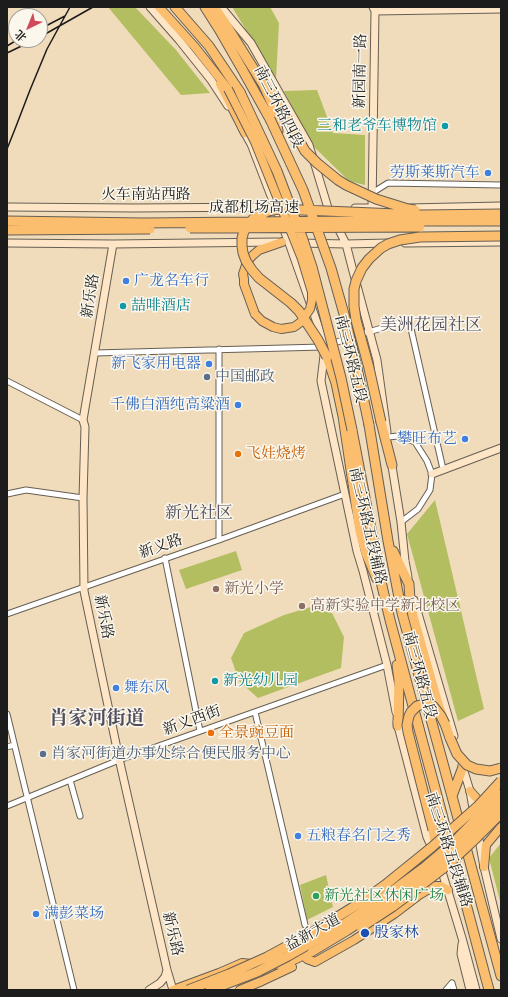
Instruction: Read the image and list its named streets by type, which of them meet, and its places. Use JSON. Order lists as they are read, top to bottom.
{
  "streets": {
    "highway": ["南三环路四段", "成都机场高速", "南三环路五段"],
    "main road": [
      "新园南一路",
      "火车南站西路",
      "新乐路",
      "南三环路五段辅路",
      "益新大道"
    ],
    "street": ["新义路", "新义西街"]
  },
  "crossings": [
    ["新园南一路", "火车南站西路"],
    ["南三环路四段", "南三环路五段"],
    ["火车南站西路", "南三环路五段辅路"],
    ["新乐路", "新义路"],
    ["新乐路", "新义西街"],
    ["新乐路", "益新大道"],
    ["南三环路五段辅路", "新义路"],
    ["南三环路五段辅路", "新义西街"]
  ],
  "districts": ["美洲花园社区", "新光社区", "肖家河街道"],
  "places": [
    "三和老爷车博物馆",
    "劳斯莱斯汽车",
    "广龙名车行",
    "喆啡酒店",
    "新飞家用电器",
    "中国邮政",
    "千佛白酒纯高粱酒",
    "攀旺布艺",
    "飞娃烧烤",
    "新光小学",
    "高新实验中学新北校区",
    "新光幼儿园",
    "舞东风",
    "全景豌豆面",
    "肖家河街道办事处综合便民服务中心",
    "五粮春名门之秀",
    "新光社区休闲广场",
    "满彭菜场",
    "殷家林"
  ],
  "north": "bottom left"
}
